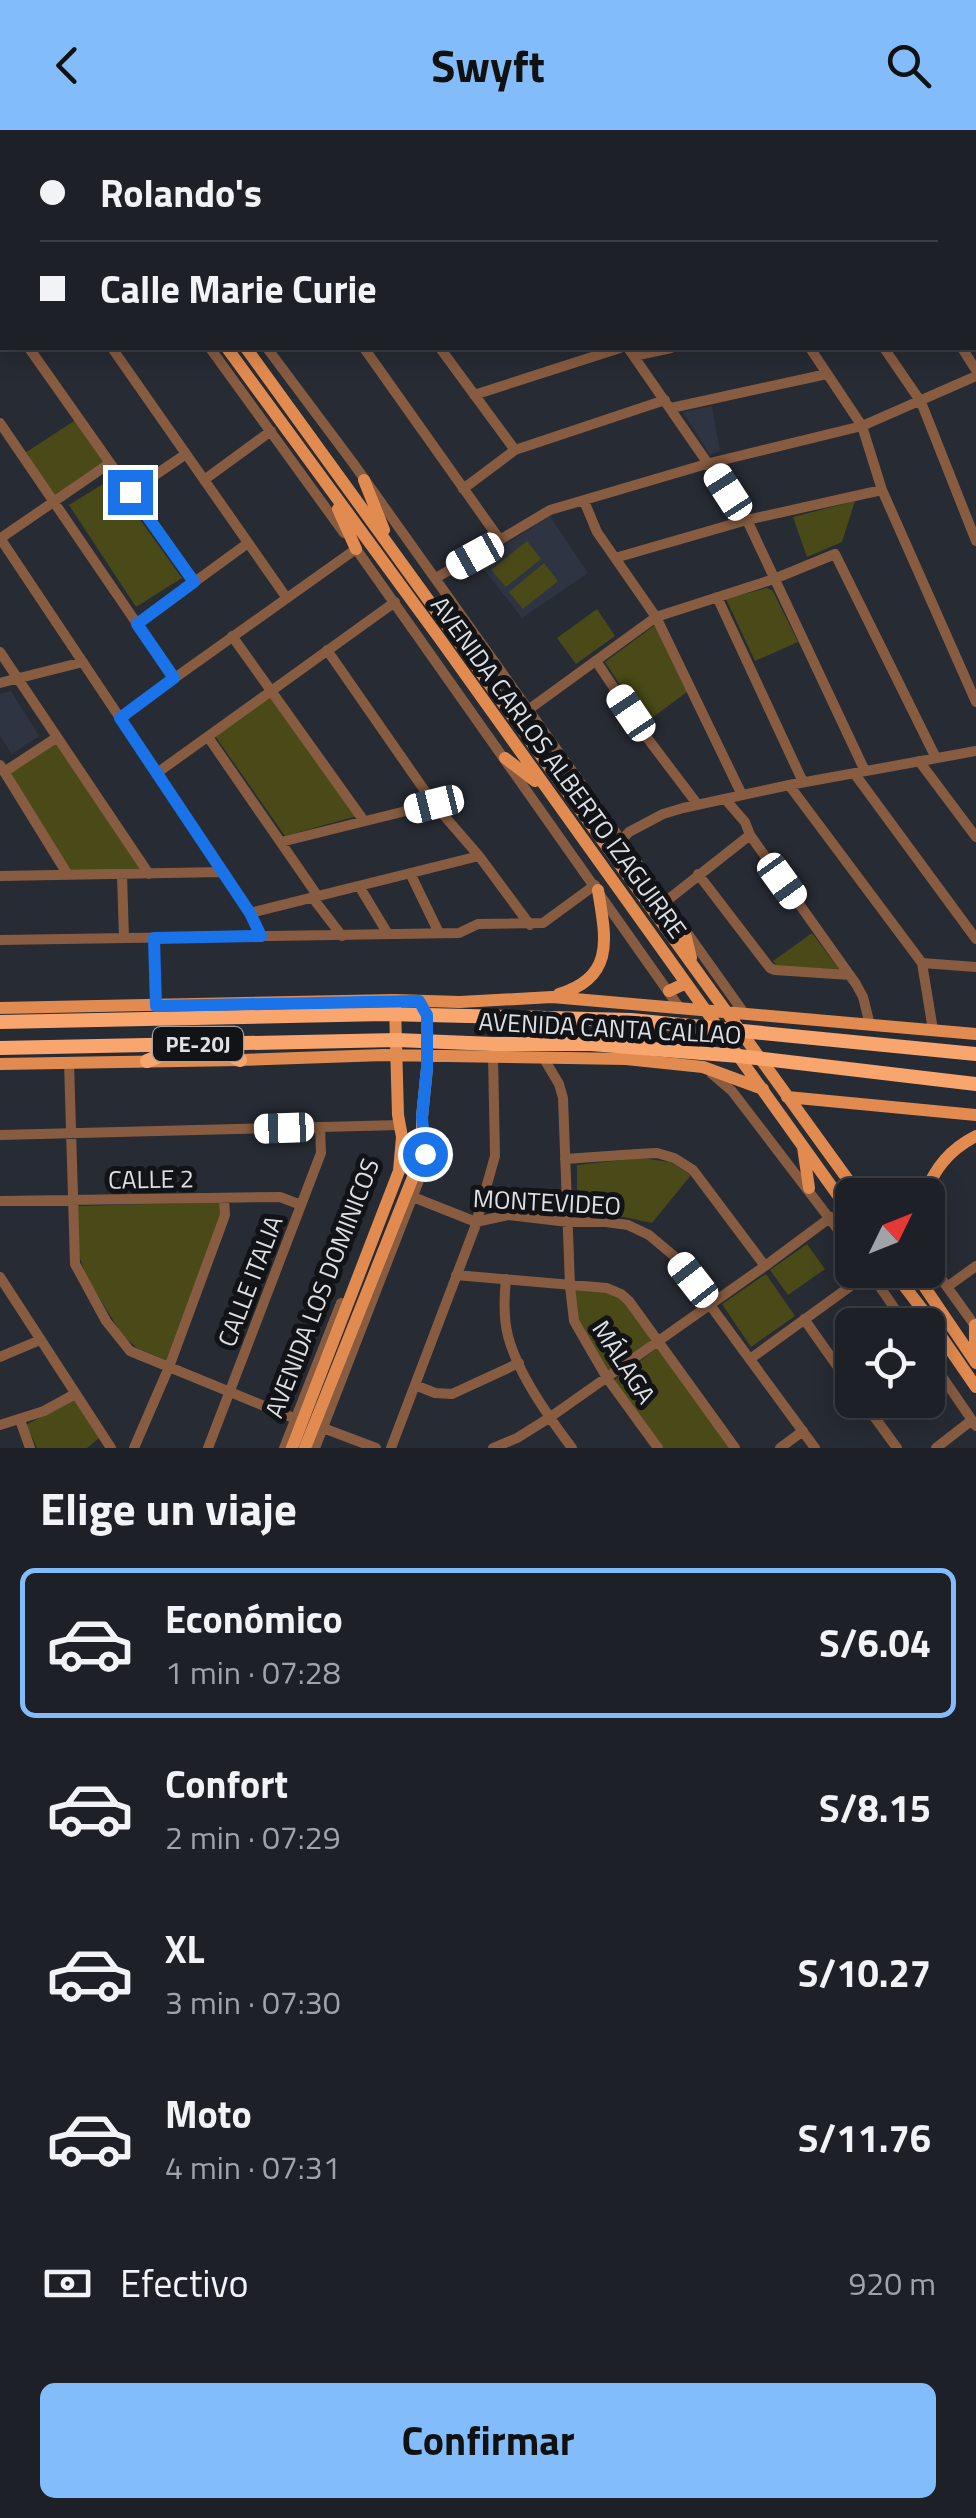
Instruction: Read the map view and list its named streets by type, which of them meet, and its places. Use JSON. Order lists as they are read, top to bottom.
{
  "streets": {
    "highway": ["AVENIDA CANTA CALLAO", "PE-20J"],
    "main road": ["AVENIDA CARLOS ALBERTO IZAGUIRRE", "AVENIDA LOS DOMINICOS"],
    "street": [
      "CALLE 2",
      "MONTEVIDEO",
      "CALLE ITALIA",
      "MÁLAGA"
    ]
  },
  "crossings": [
    ["AVENIDA CARLOS ALBERTO IZAGUIRRE", "AVENIDA CANTA CALLAO"],
    ["AVENIDA CANTA CALLAO", "AVENIDA LOS DOMINICOS"],
    ["AVENIDA CANTA CALLAO", "MÁLAGA"],
    ["CALLE 2", "CALLE ITALIA"],
    ["MONTEVIDEO", "AVENIDA LOS DOMINICOS"],
    ["MONTEVIDEO", "MÁLAGA"]
  ],
  "north": "top right",
  "page": {
    "header": "Swyft",
    "banner": ["Rolando's", "Calle Marie Curie"],
    "heading": "Elige un viaje",
    "list": [
      {
        "name": "Económico",
        "note": "1 min · 07:28",
        "value": "S/6.04"
      },
      {
        "name": "Confort",
        "note": "2 min · 07:29",
        "value": "S/8.15"
      },
      {
        "name": "XL",
        "note": "3 min · 07:30",
        "value": "S/10.27"
      },
      {
        "name": "Moto",
        "note": "4 min · 07:31",
        "value": "S/11.76"
      }
    ],
    "pay": ["Efectivo", "920 m"],
    "buttons": "Confirmar"
  }
}
